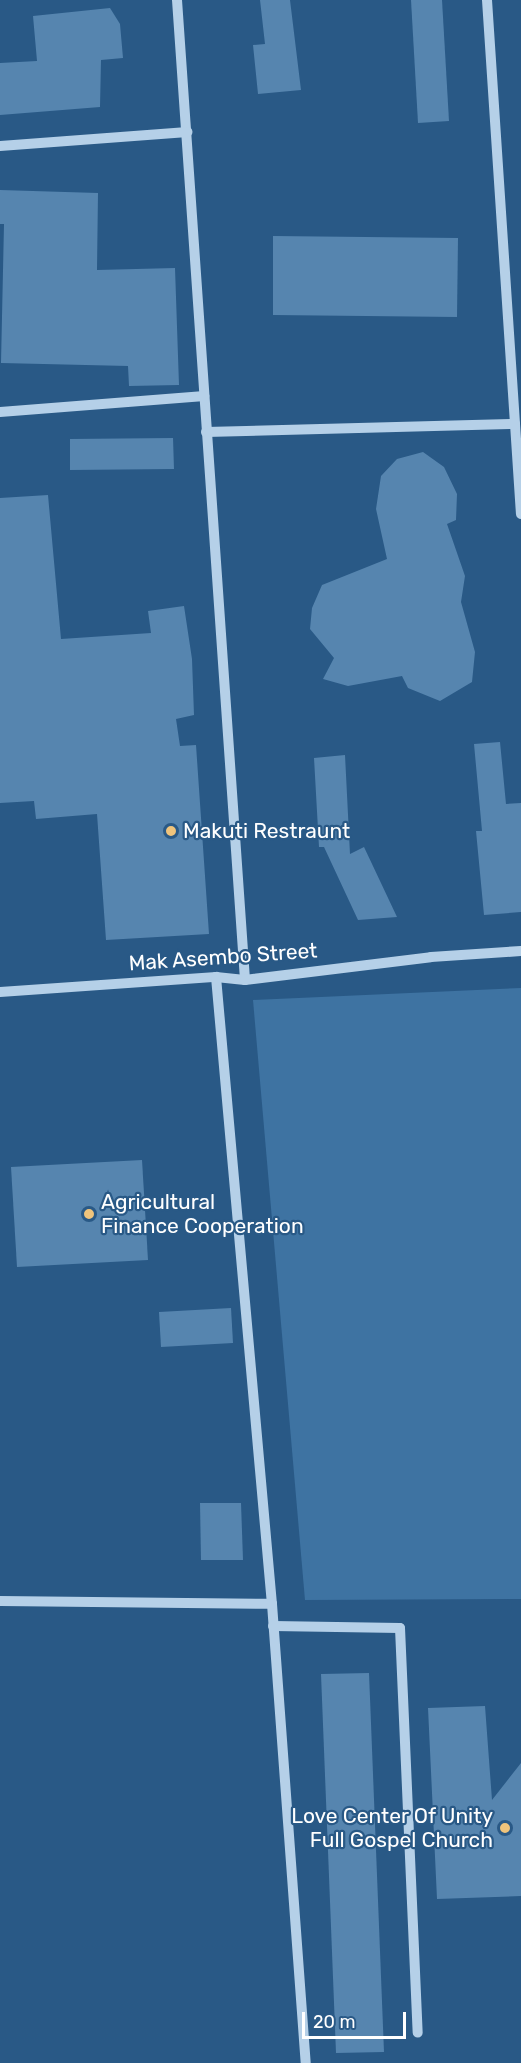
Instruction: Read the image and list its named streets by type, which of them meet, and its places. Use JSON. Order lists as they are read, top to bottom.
{
  "streets": {
    "street": ["Mak Asembo Street"]
  },
  "places": ["Makuti Restraunt", "Agricultural Finance Cooperation", "Love Center Of Unity Full Gospel Church"],
  "scale_bar": "20 m"
}
